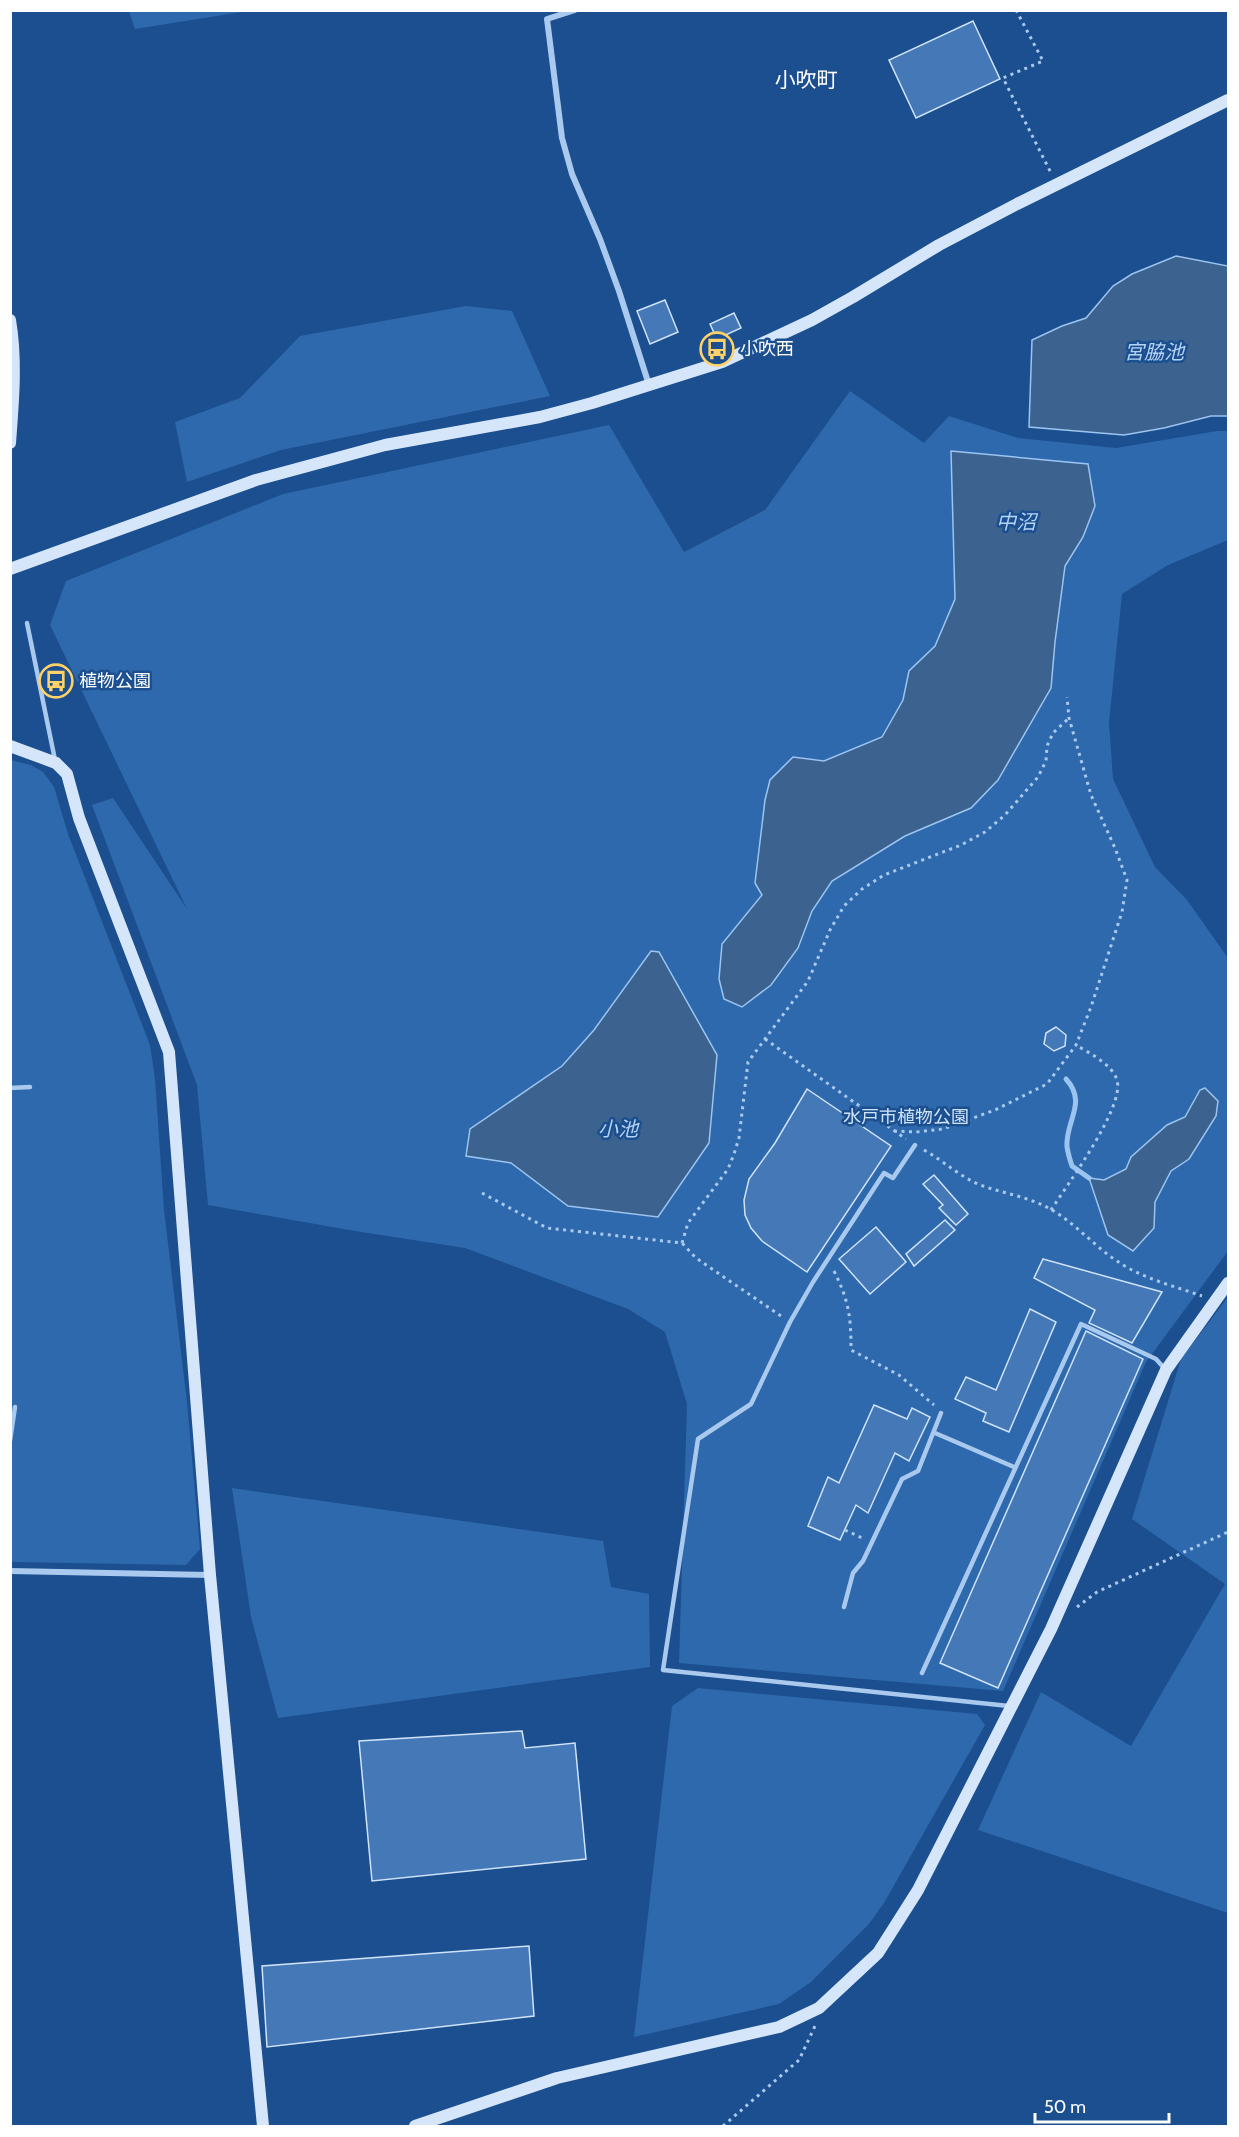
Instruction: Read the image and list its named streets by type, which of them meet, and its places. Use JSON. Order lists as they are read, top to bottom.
{
  "districts": ["小吹町"],
  "water": ["宮脇池", "中沼", "小池"],
  "parks": ["水戸市植物公園"],
  "places": {
    "bus stop": ["小吹西", "植物公園"]
  },
  "scale_bar": "50 m"
}
